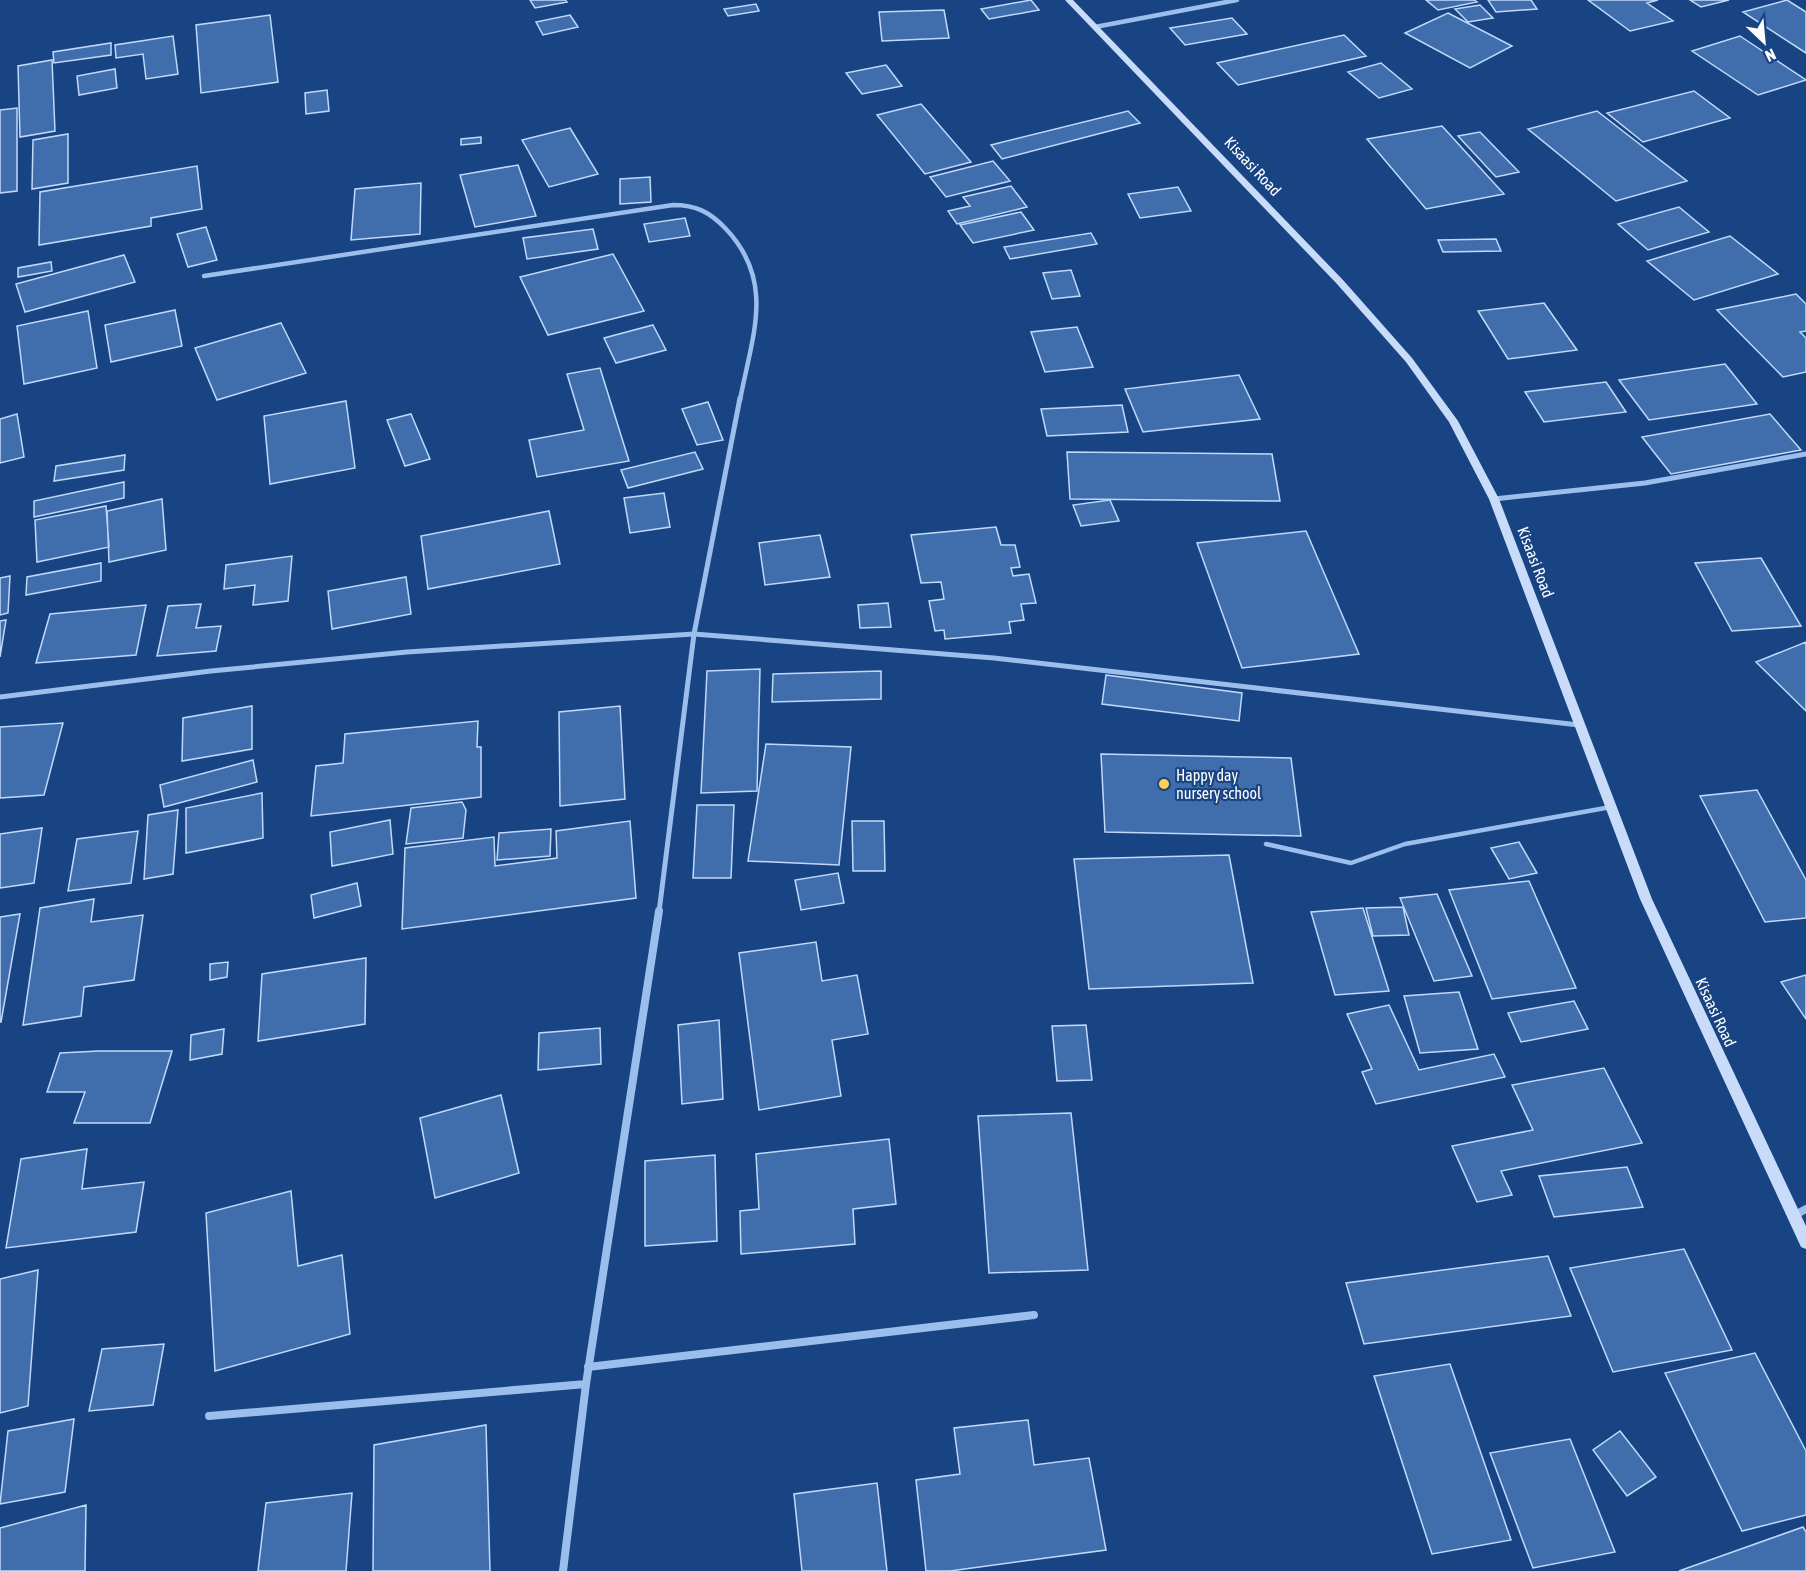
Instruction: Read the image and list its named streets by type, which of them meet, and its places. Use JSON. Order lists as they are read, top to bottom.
{
  "streets": {
    "main road": ["Kisaasi Road"]
  },
  "places": ["Happy day nursery school"],
  "north": "bottom right"
}
